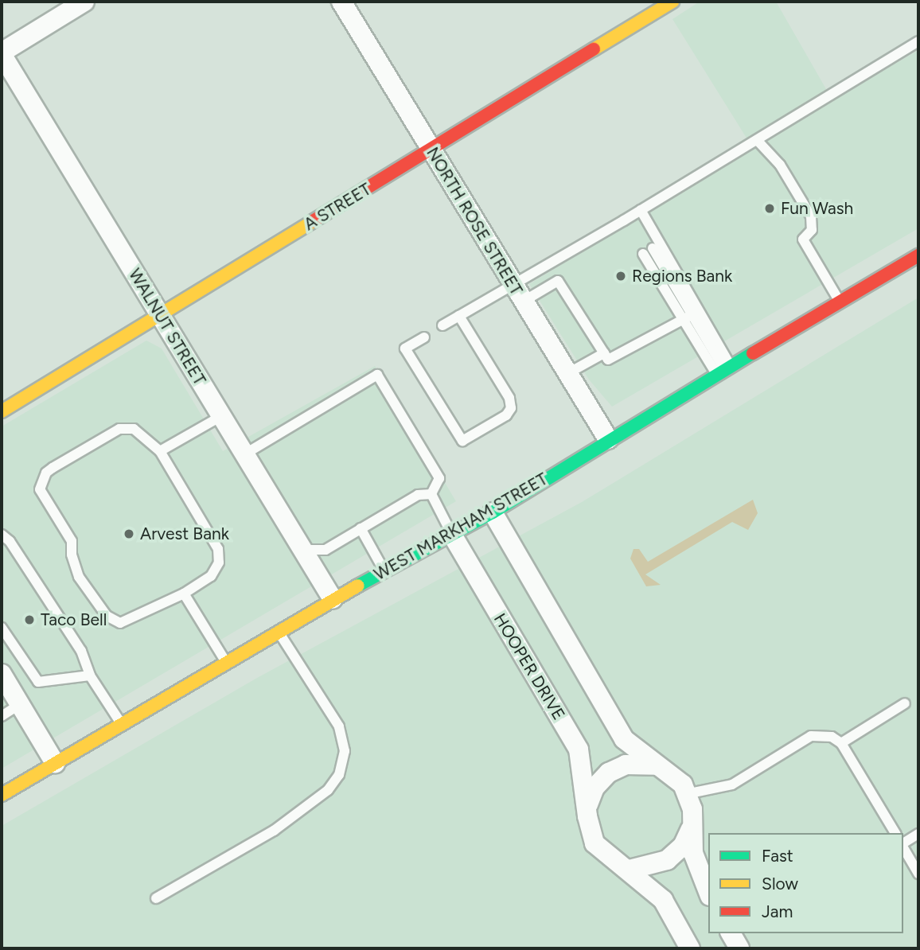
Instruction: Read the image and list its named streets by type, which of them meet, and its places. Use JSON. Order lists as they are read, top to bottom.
{
  "streets": {
    "main road": ["A STREET", "WEST MARKHAM STREET"],
    "street": ["NORTH ROSE STREET", "WALNUT STREET", "HOOPER DRIVE"]
  },
  "crossings": [
    ["A STREET", "NORTH ROSE STREET"],
    ["A STREET", "WALNUT STREET"],
    ["NORTH ROSE STREET", "WEST MARKHAM STREET"],
    ["WALNUT STREET", "WEST MARKHAM STREET"],
    ["WEST MARKHAM STREET", "HOOPER DRIVE"]
  ],
  "places": [
    "Fun Wash",
    "Regions Bank",
    "Arvest Bank",
    "Taco Bell"
  ],
  "legend": ["Fast", "Slow", "Jam"]
}
